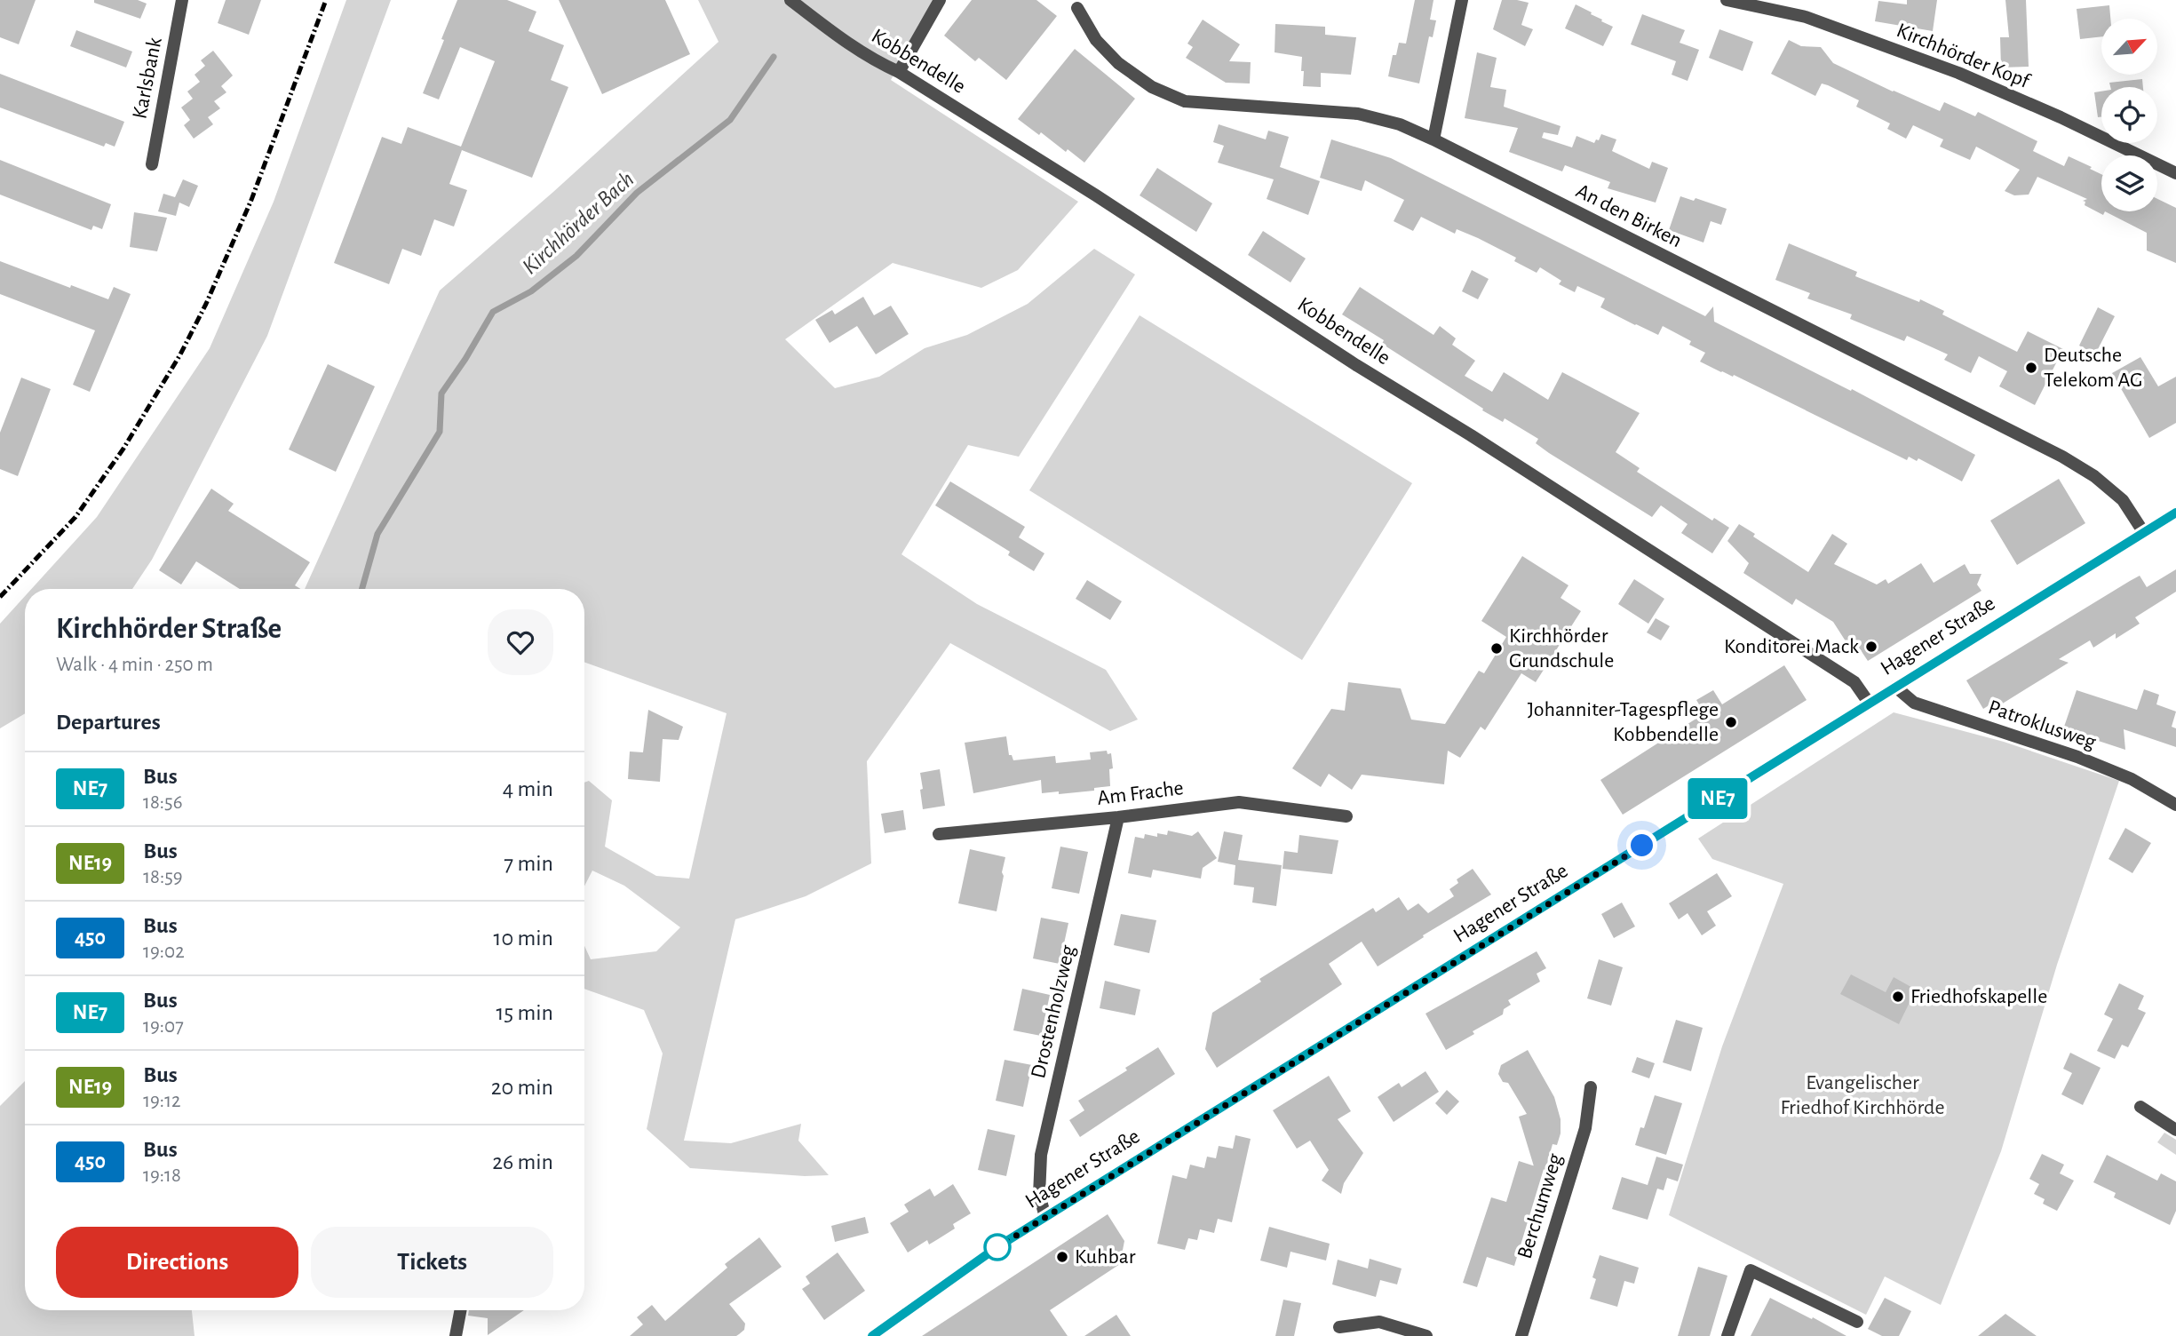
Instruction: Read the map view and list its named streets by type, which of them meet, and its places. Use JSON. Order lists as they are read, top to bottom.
{
  "streets": {
    "main road": ["Hagener Straße"],
    "street": [
      "Kirchhörder Kopf",
      "Kobbendelle",
      "Karlsbank",
      "An den Birken",
      "Patroklusweg",
      "Am Frache",
      "Drostenholzweg",
      "Berchumweg"
    ]
  },
  "crossings": [
    ["Kobbendelle", "Hagener Straße"],
    ["An den Birken", "Hagener Straße"],
    ["Hagener Straße", "Patroklusweg"],
    ["Hagener Straße", "Drostenholzweg"],
    ["Am Frache", "Drostenholzweg"]
  ],
  "water": ["Kirchhörder Bach"],
  "parks": ["Evangelischer Friedhof Kirchhörde"],
  "places": [
    "Deutsche Telekom AG",
    "Konditorei Mack",
    "Kirchhörder Grundschule",
    "Johanniter-Tagespflege Kobbendelle",
    "Friedhofskapelle",
    "Kuhbar"
  ],
  "lines": ["bus line NE7"],
  "north": "top right",
  "page": {
    "on_map": "NE7",
    "heading": [
      ["Kirchhörder Straße", "Walk · 4 min · 250 m"],
      "Departures"
    ],
    "list": [
      {
        "mark": "NE7",
        "name": "Bus",
        "note": "18:56",
        "value": "4 min"
      },
      {
        "mark": "NE19",
        "name": "Bus",
        "note": "18:59",
        "value": "7 min"
      },
      {
        "mark": "450",
        "name": "Bus",
        "note": "19:02",
        "value": "10 min"
      },
      {
        "mark": "NE7",
        "name": "Bus",
        "note": "19:07",
        "value": "15 min"
      },
      {
        "mark": "NE19",
        "name": "Bus",
        "note": "19:12",
        "value": "20 min"
      },
      {
        "mark": "450",
        "name": "Bus",
        "note": "19:18",
        "value": "26 min"
      }
    ],
    "buttons": ["Directions", "Tickets"]
  }
}
